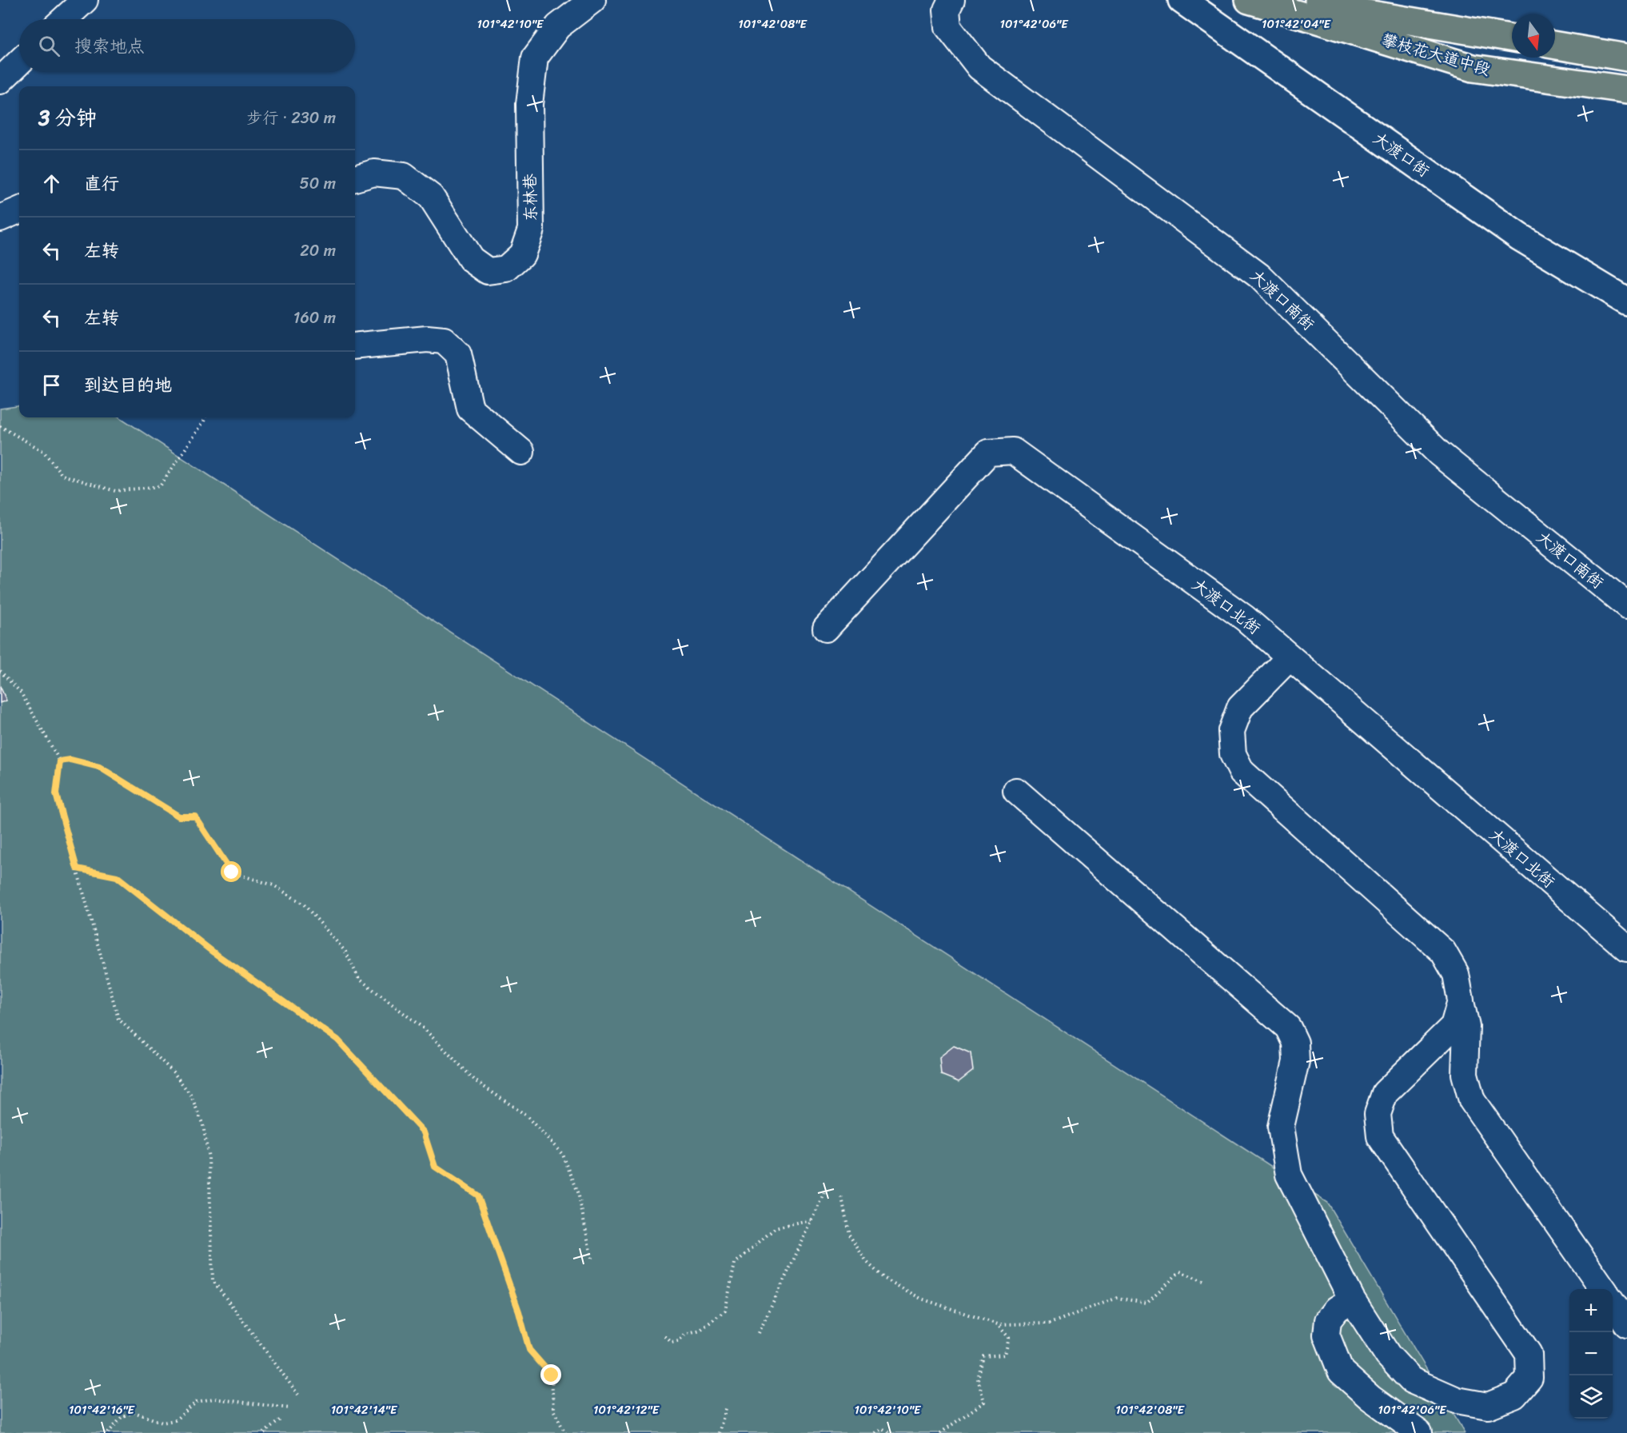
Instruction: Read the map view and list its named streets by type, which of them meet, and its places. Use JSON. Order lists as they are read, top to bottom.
{
  "streets": {
    "main road": ["攀枝花大道中段"],
    "street": [
      "大渡口街",
      "东林巷",
      "大渡口南街",
      "大渡口北街"
    ]
  },
  "north": "bottom",
  "page": {
    "search": "搜索地点",
    "heading": ["3 分钟", "步行 · 230 m"],
    "list": [
      ["直行", "50 m"],
      ["左转", "20 m"],
      ["左转", "160 m"],
      "到达目的地"
    ],
    "map_buttons": ["+", "−"]
  },
  "coordinates": [
    "101°42'10\"E",
    "101°42'08\"E",
    "101°42'06\"E",
    "101°42'04\"E",
    "101°42'16\"E",
    "101°42'14\"E",
    "101°42'12\"E"
  ]
}
